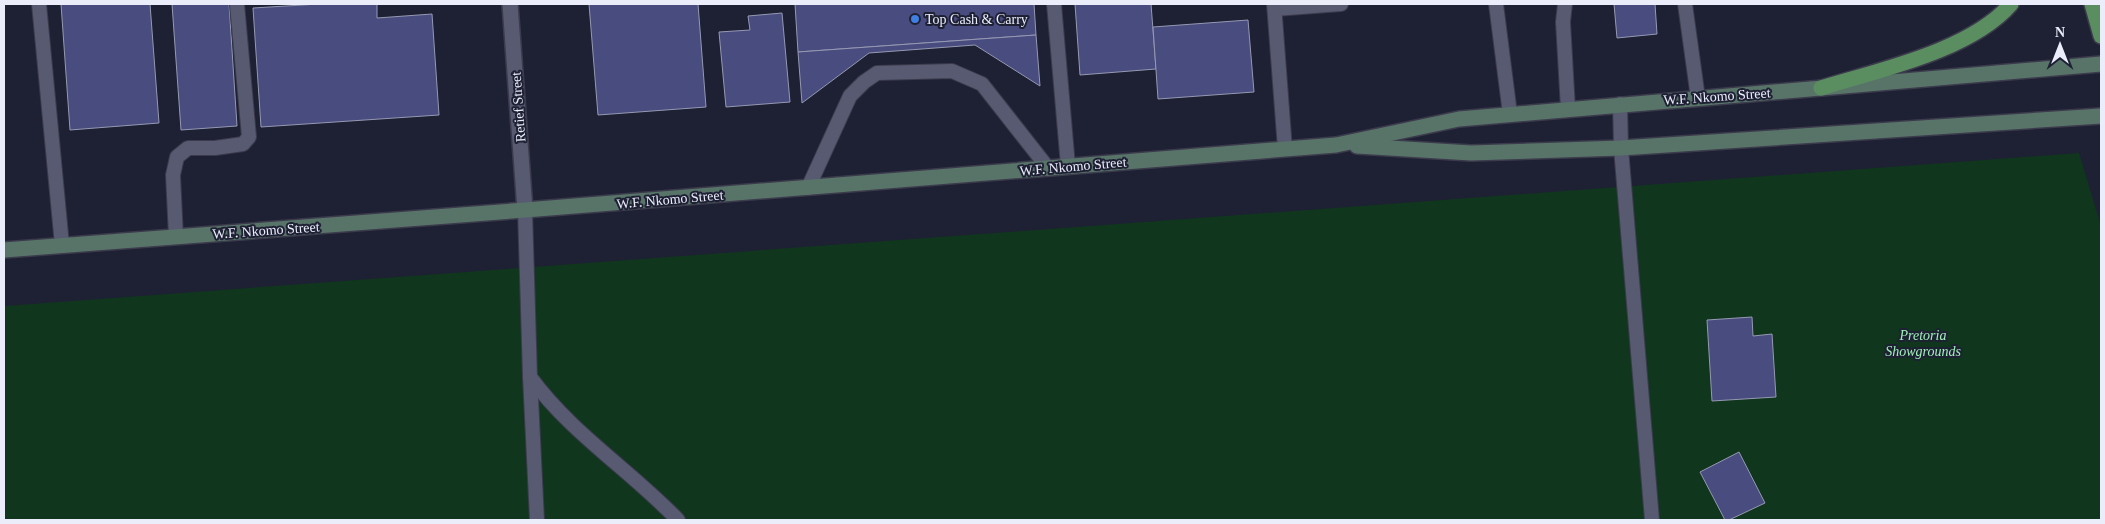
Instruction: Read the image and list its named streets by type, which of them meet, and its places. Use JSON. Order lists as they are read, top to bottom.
{
  "streets": {
    "main road": ["W.F. Nkomo Street"],
    "street": ["Retief Street"]
  },
  "crossings": [
    ["W.F. Nkomo Street", "Retief Street"]
  ],
  "parks": ["Pretoria Showgrounds"],
  "places": ["Top Cash & Carry"],
  "north": "top"
}
